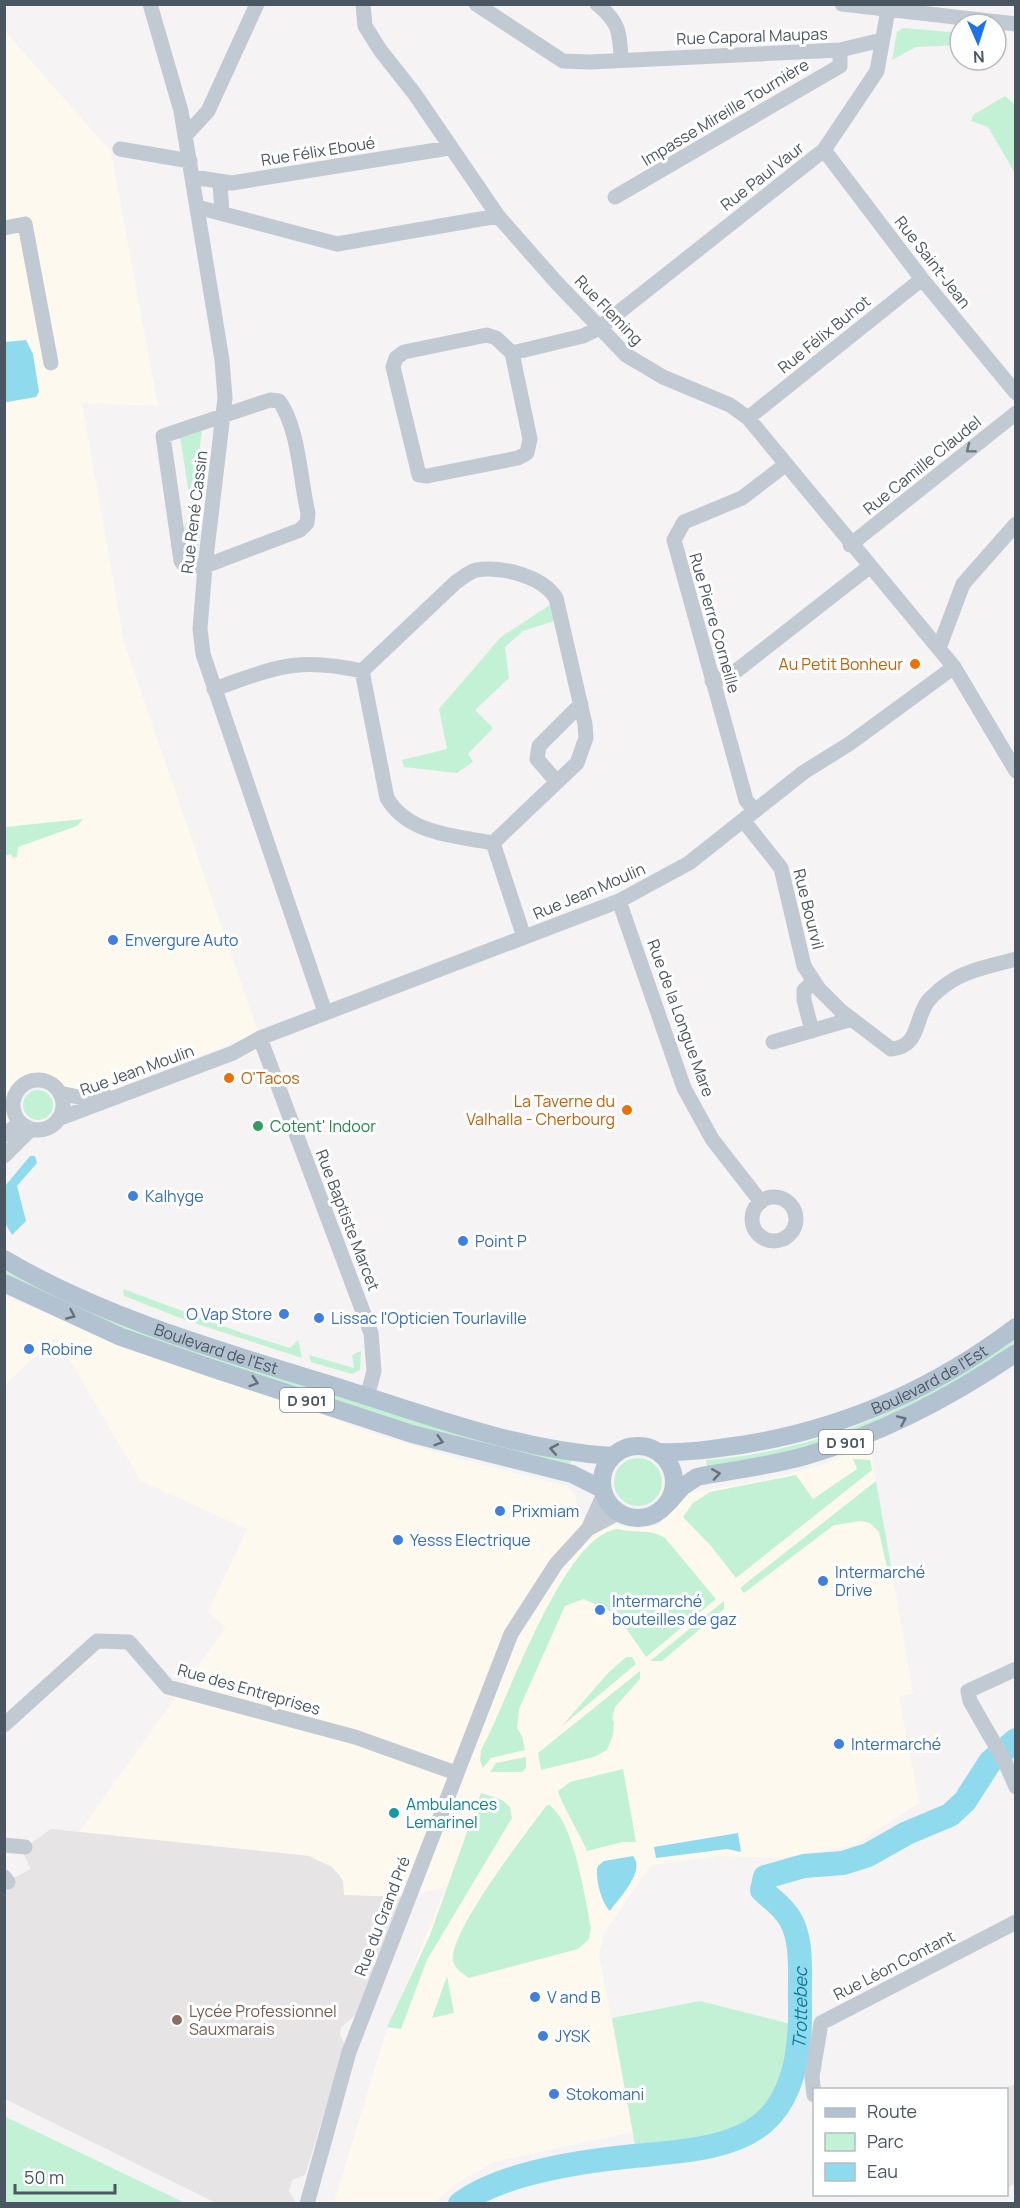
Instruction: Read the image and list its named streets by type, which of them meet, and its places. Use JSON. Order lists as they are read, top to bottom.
{
  "streets": {
    "main road": ["Boulevard de l'Est", "D 901"],
    "street": [
      "Rue Caporal Maupas",
      "Impasse Mireille Tournière",
      "Rue Félix Eboué",
      "Rue Paul Vaur",
      "Rue Saint-Jean",
      "Rue Fleming",
      "Rue Félix Buhot",
      "Rue Camille Claudel",
      "Rue René Cassin",
      "Rue Pierre Corneille",
      "Rue Jean Moulin",
      "Rue Bourvil",
      "Rue de la Longue Mare",
      "Rue Baptiste Marcet",
      "Rue des Entreprises",
      "Rue du Grand Pré",
      "Rue Léon Contant"
    ]
  },
  "crossings": [
    ["Rue Caporal Maupas", "Impasse Mireille Tournière"],
    ["Rue Caporal Maupas", "Rue Paul Vaur"],
    ["Rue Félix Eboué", "Rue Fleming"],
    ["Rue Félix Eboué", "Rue René Cassin"],
    ["Rue Paul Vaur", "Rue Saint-Jean"],
    ["Rue Paul Vaur", "Rue Fleming"],
    ["Rue Saint-Jean", "Rue Félix Buhot"],
    ["Rue Fleming", "Rue Félix Buhot"],
    ["Rue Fleming", "Rue Camille Claudel"],
    ["Rue Fleming", "Rue Pierre Corneille"],
    ["Rue Fleming", "Rue Jean Moulin"],
    ["Rue René Cassin", "Rue Jean Moulin"],
    ["Rue Pierre Corneille", "Rue Jean Moulin"],
    ["Rue Pierre Corneille", "Rue Bourvil"],
    ["Rue Jean Moulin", "Rue Bourvil"],
    ["Rue Jean Moulin", "Rue de la Longue Mare"],
    ["Rue Jean Moulin", "Rue Baptiste Marcet"],
    ["Rue Baptiste Marcet", "Boulevard de l'Est"],
    ["Boulevard de l'Est", "Rue du Grand Pré"],
    ["Rue des Entreprises", "Rue du Grand Pré"]
  ],
  "water": ["Trottebec"],
  "places": [
    "Au Petit Bonheur",
    "Envergure Auto",
    "O'Tacos",
    "La Taverne du Valhalla - Cherbourg",
    "Cotent' Indoor",
    "Kalhyge",
    "Point P",
    "O Vap Store",
    "Lissac l'Opticien Tourlaville",
    "Robine",
    "Prixmiam",
    "Yesss Electrique",
    "Intermarché Drive",
    "Intermarché bouteilles de gaz",
    "Intermarché",
    "Ambulances Lemarinel",
    "V and B",
    "Lycée Professionnel Sauxmarais",
    "JYSK",
    "Stokomani"
  ],
  "legend": ["Route", "Parc", "Eau"],
  "scale_bar": "50 m",
  "north": "bottom"
}
